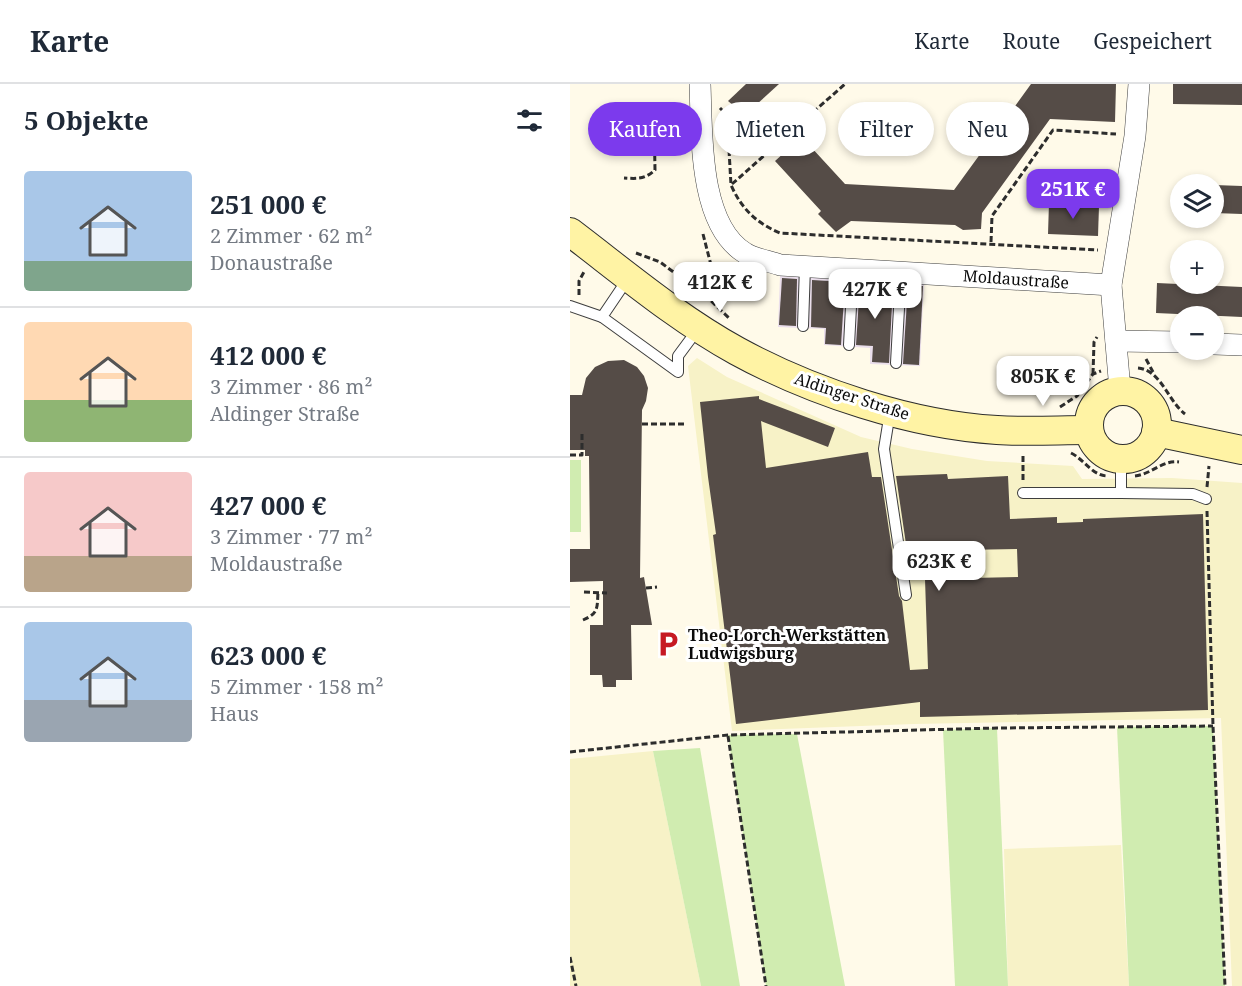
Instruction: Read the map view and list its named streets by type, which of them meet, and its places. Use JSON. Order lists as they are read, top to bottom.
{
  "streets": {
    "main road": ["Aldinger Straße"],
    "street": ["Moldaustraße"]
  },
  "places": {
    "parking": ["Theo-Lorch-Werkstätten Ludwigsburg"]
  },
  "page": {
    "header": "Karte",
    "nav": ["Karte", "Route", "Gespeichert"],
    "heading": "5 Objekte",
    "chip": [
      "Kaufen",
      "Mieten",
      "Filter",
      "Neu"
    ],
    "list": [
      {
        "name": "251 000 €",
        "note": "2 Zimmer · 62 m² · Donaustraße"
      },
      {
        "name": "412 000 €",
        "note": "3 Zimmer · 86 m² · Aldinger Straße"
      },
      {
        "name": "427 000 €",
        "note": "3 Zimmer · 77 m² · Moldaustraße"
      },
      {
        "name": "623 000 €",
        "note": "5 Zimmer · 158 m² · Haus"
      }
    ],
    "price": [
      "251K €",
      "412K €",
      "427K €",
      "805K €",
      "623K €"
    ],
    "map_buttons": ["+", "−"]
  }
}
